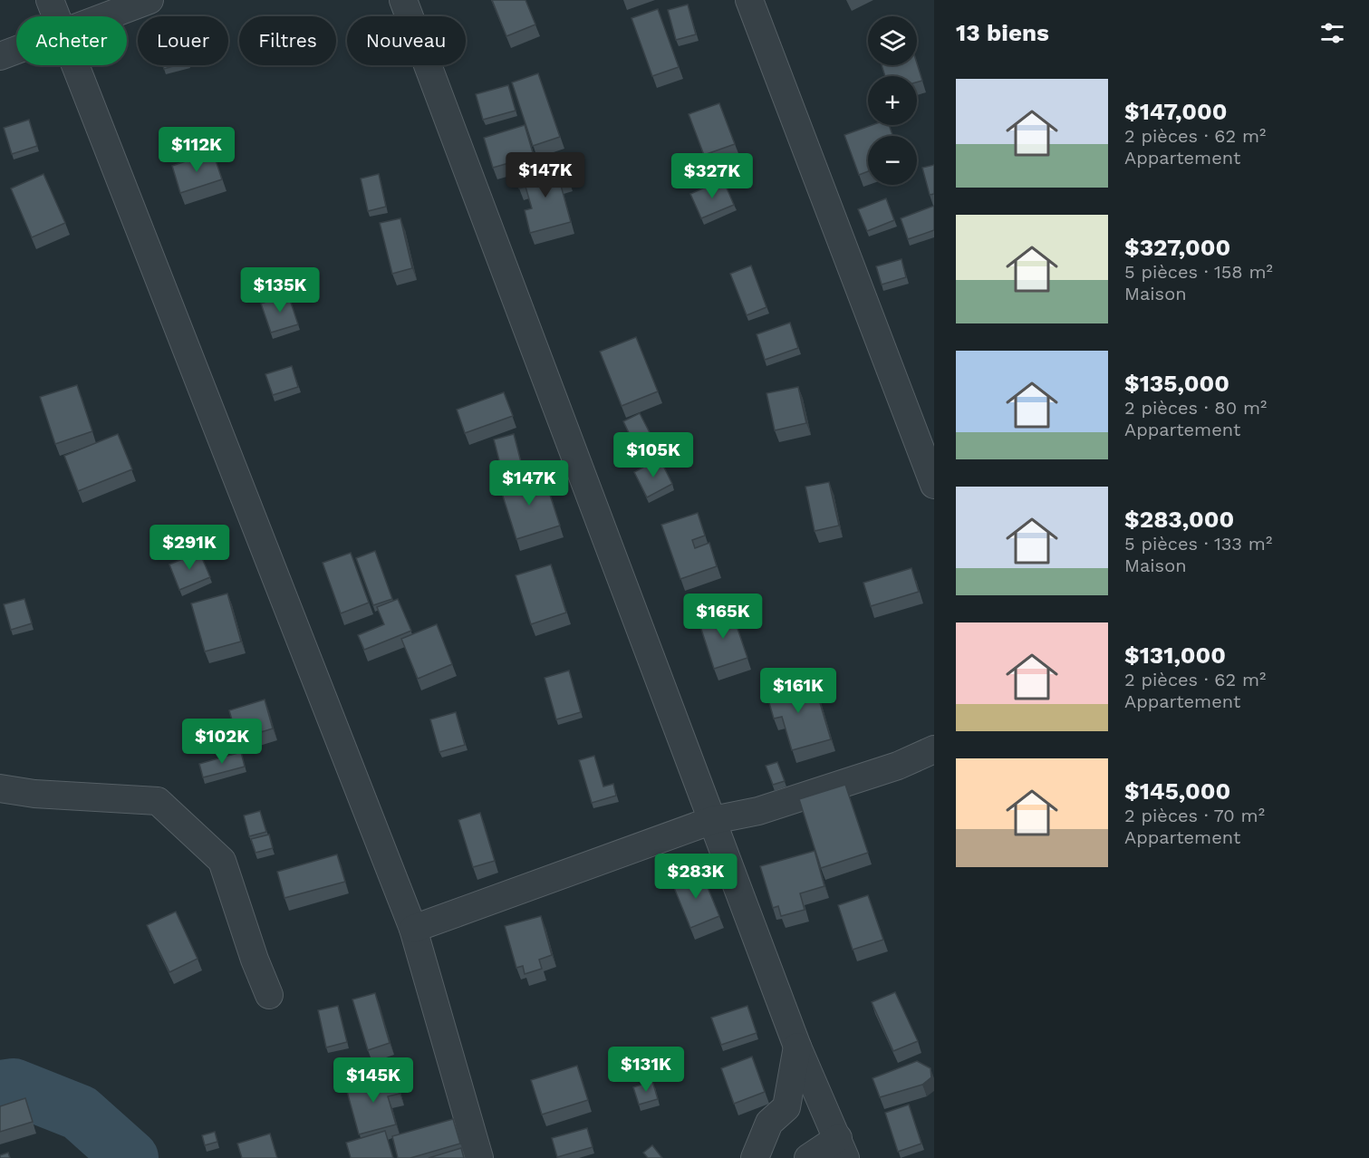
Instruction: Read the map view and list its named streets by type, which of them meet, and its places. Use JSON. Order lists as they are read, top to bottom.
{
  "page": {
    "heading": "13 biens",
    "map_buttons": ["+", "−"],
    "chip": [
      "Acheter",
      "Louer",
      "Filtres",
      "Nouveau"
    ],
    "list": [
      {
        "name": "$147,000",
        "note": "2 pièces · 62 m² · Appartement"
      },
      {
        "name": "$327,000",
        "note": "5 pièces · 158 m² · Maison"
      },
      {
        "name": "$135,000",
        "note": "2 pièces · 80 m² · Appartement"
      },
      {
        "name": "$283,000",
        "note": "5 pièces · 133 m² · Maison"
      },
      {
        "name": "$131,000",
        "note": "2 pièces · 62 m² · Appartement"
      },
      {
        "name": "$145,000",
        "note": "2 pièces · 70 m² · Appartement"
      }
    ],
    "price": [
      "$112K",
      "$147K",
      "$327K",
      "$135K",
      "$105K",
      "$147K",
      "$291K",
      "$165K",
      "$161K",
      "$102K",
      "$283K",
      "$131K",
      "$145K"
    ]
  }
}
